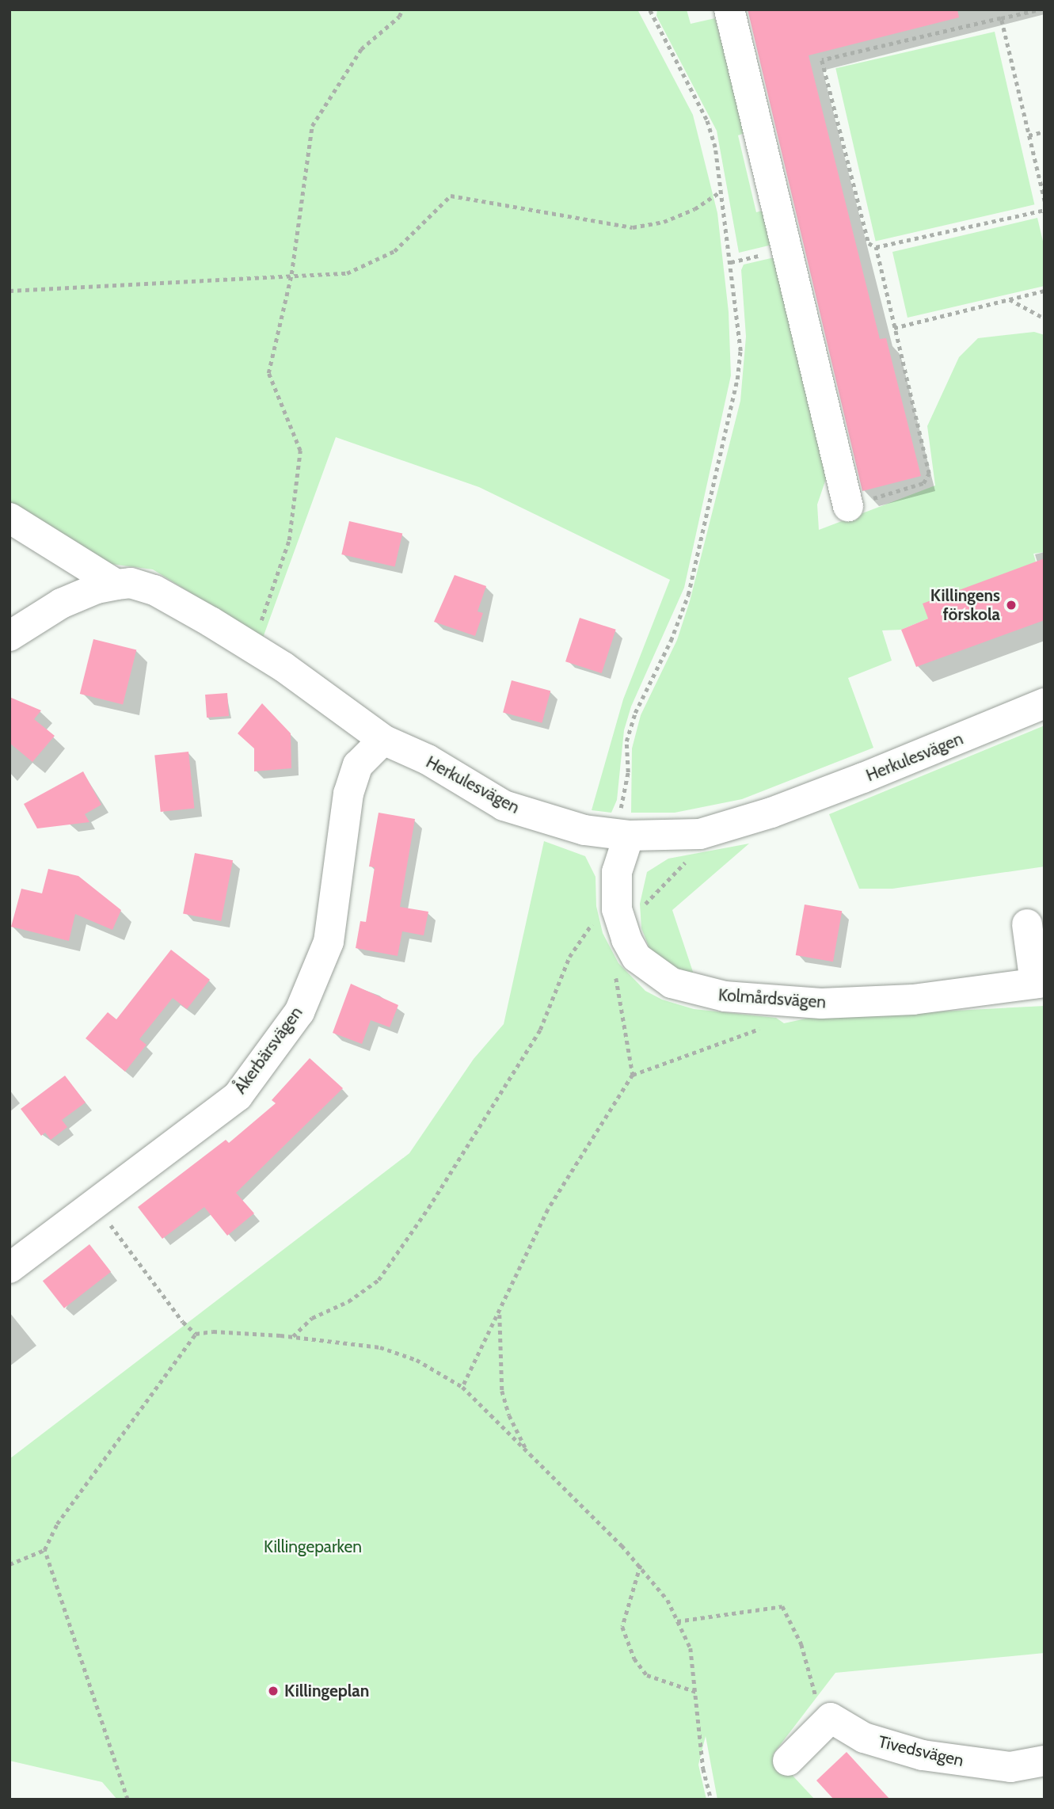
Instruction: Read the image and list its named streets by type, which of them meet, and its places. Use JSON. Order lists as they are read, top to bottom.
{
  "streets": {
    "street": [
      "Herkulesvägen",
      "Kolmårdsvägen",
      "Åkerbärsvägen",
      "Tivedsvägen"
    ]
  },
  "crossings": [
    ["Herkulesvägen", "Kolmårdsvägen"],
    ["Herkulesvägen", "Åkerbärsvägen"]
  ],
  "parks": ["Killingeparken"],
  "places": ["Killingens förskola", "Killingeplan"]
}
